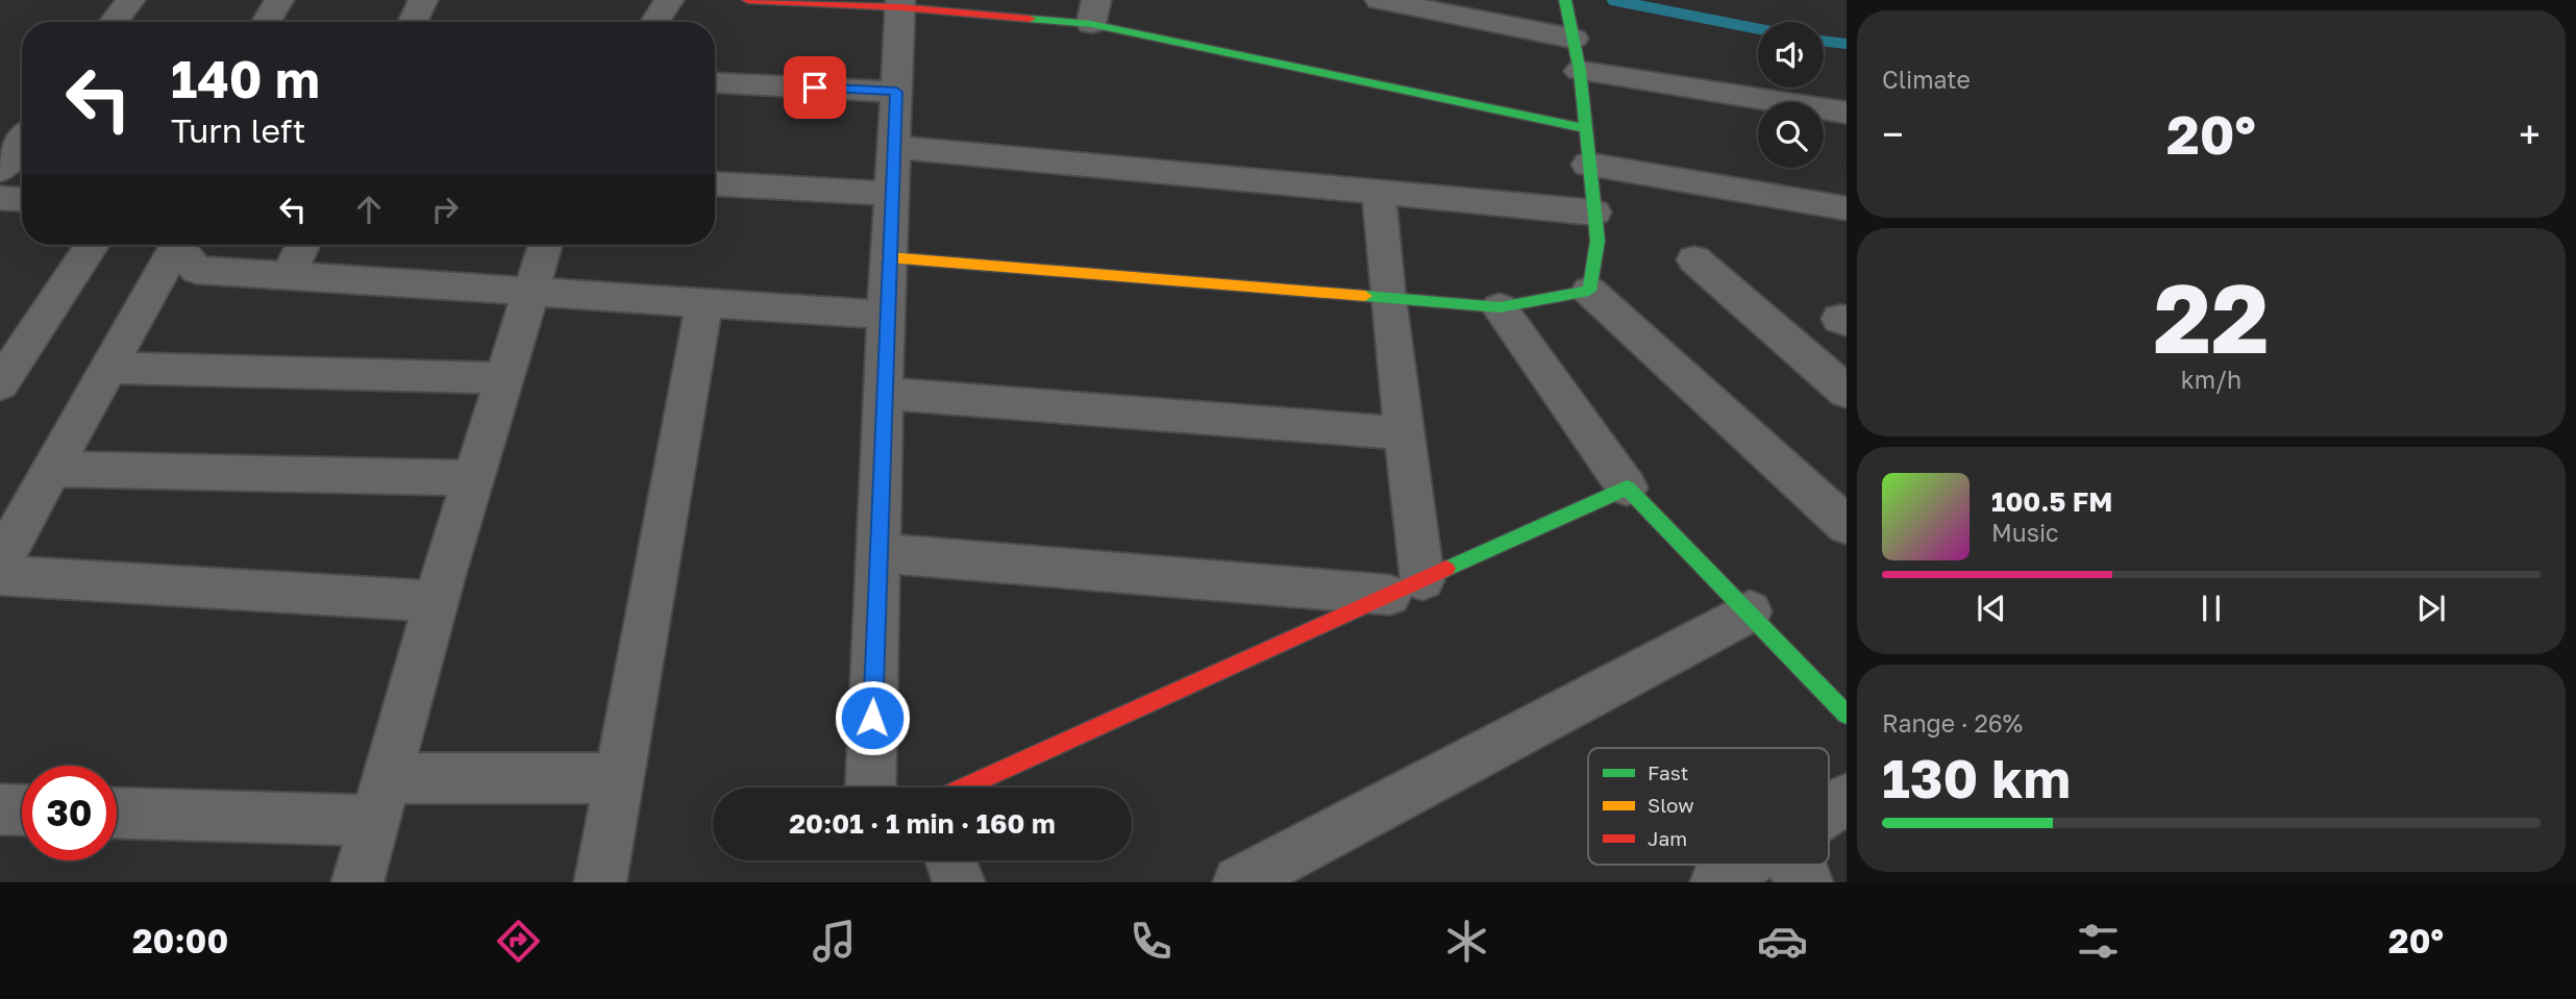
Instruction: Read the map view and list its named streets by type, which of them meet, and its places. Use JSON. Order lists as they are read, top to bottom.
{
  "legend": ["Fast", "Slow", "Jam"],
  "page": {
    "tile": [
      "Climate",
      ["22", "km/h"],
      ["Range · 26%", "130 km"]
    ],
    "turn": ["140 m", "Turn left"],
    "heat": ["−", "20°", "+"],
    "song": ["100.5 FM", "Music"],
    "limit": "30",
    "trip": "20:01 · 1 min · 160 m",
    "tabs": ["20:00", "20°"]
  }
}
